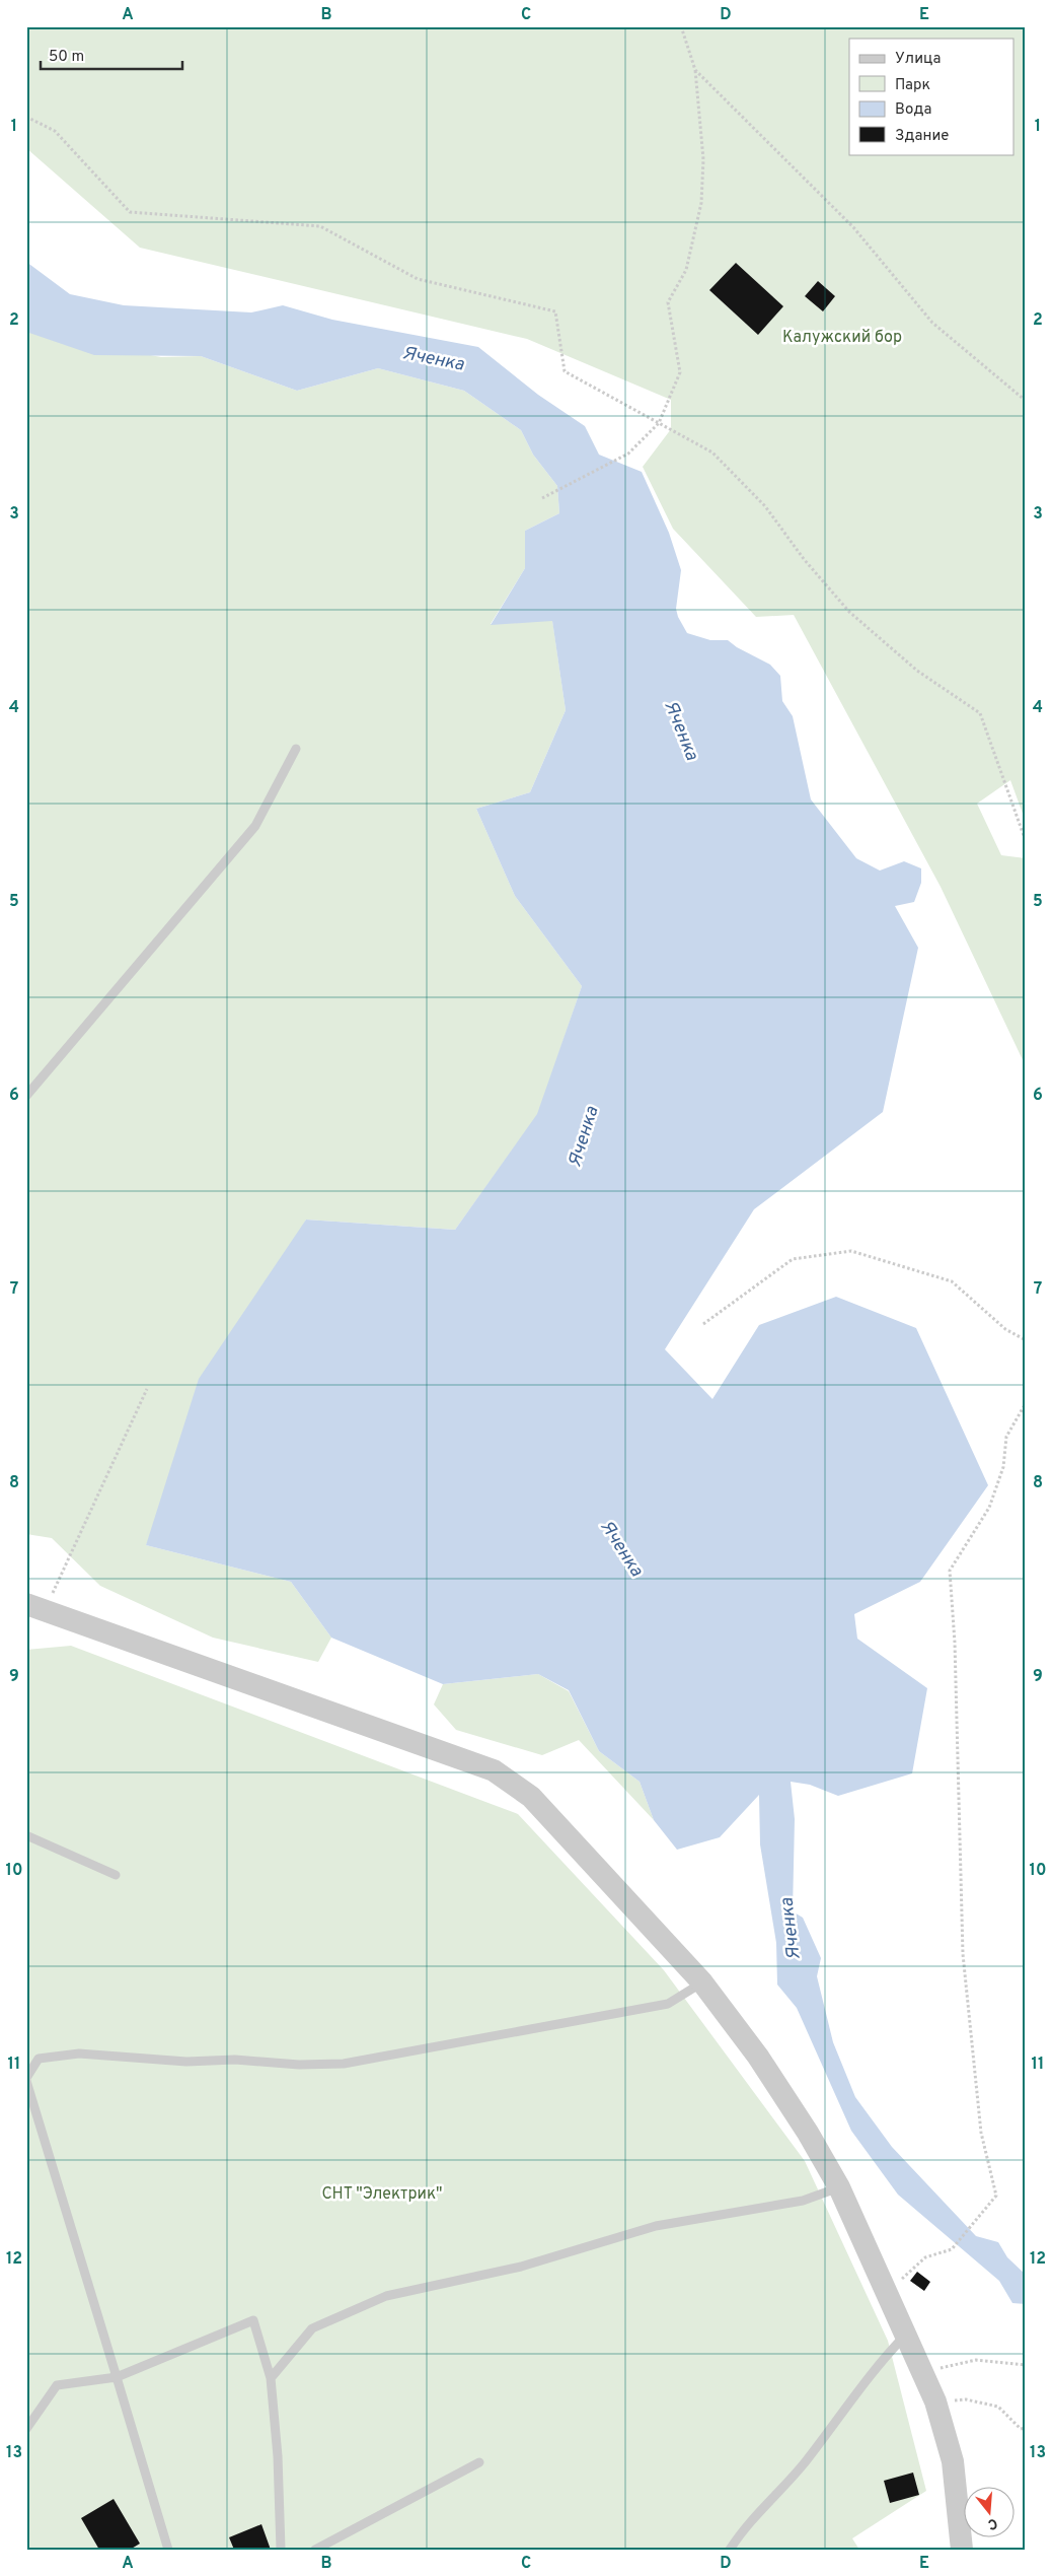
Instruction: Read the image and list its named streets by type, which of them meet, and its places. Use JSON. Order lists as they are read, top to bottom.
{
  "water": ["Яченка"],
  "parks": ["Калужский бор", "СНТ \"Электрик\""],
  "legend": [
    "Улица",
    "Парк",
    "Вода",
    "Здание"
  ],
  "scale_bar": "50 m",
  "north": "bottom",
  "grid": {
    "columns": [
      "A",
      "B",
      "C",
      "D",
      "E"
    ],
    "rows": [
      "1",
      "2",
      "3",
      "4",
      "5",
      "6",
      "7",
      "8",
      "9",
      "10",
      "11",
      "12",
      "13"
    ]
  }
}
